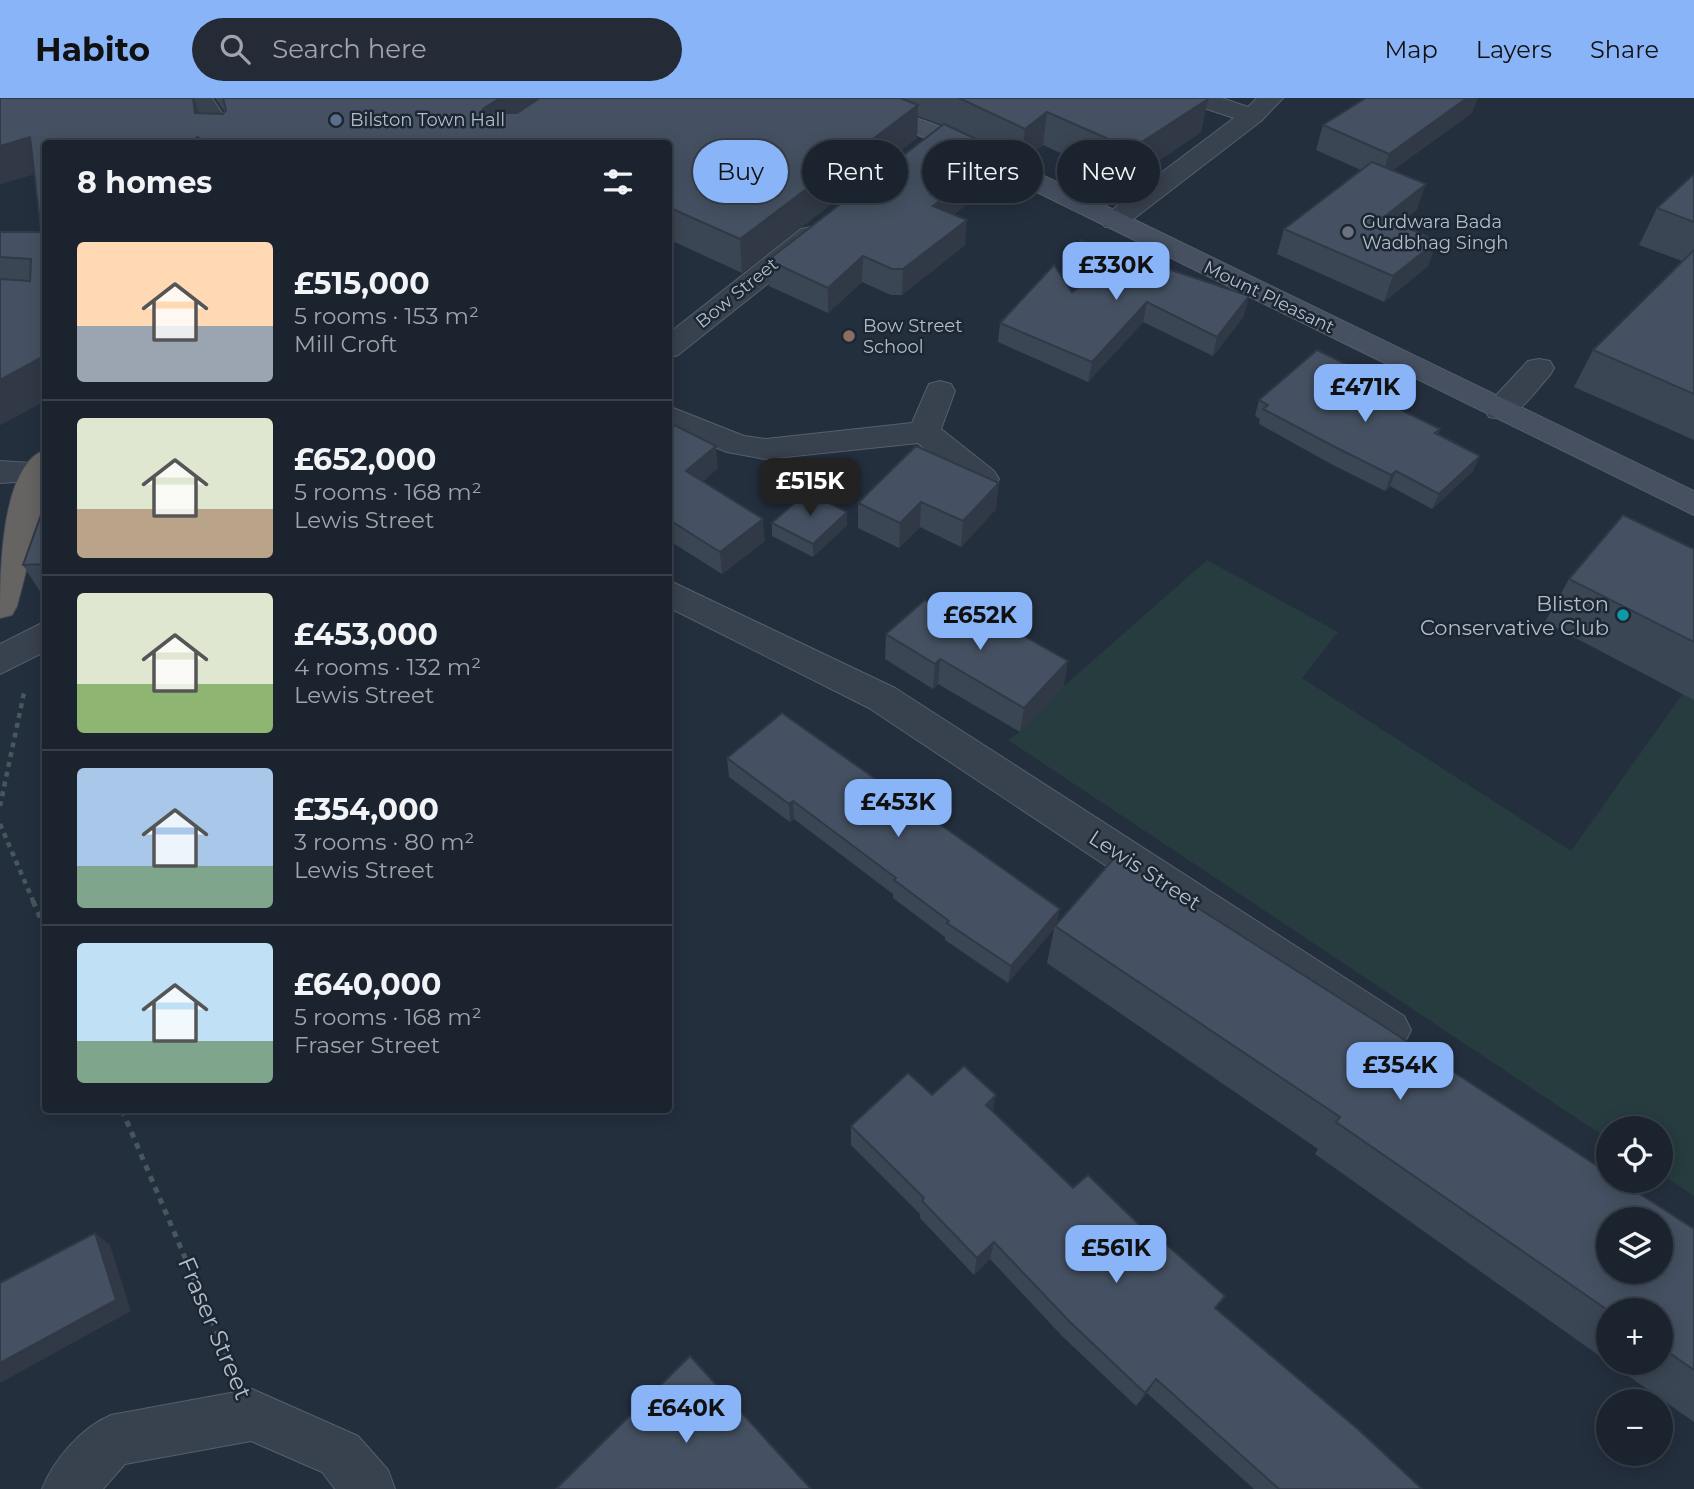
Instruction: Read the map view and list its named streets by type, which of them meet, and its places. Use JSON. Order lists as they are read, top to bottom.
{
  "streets": {
    "main road": ["Mount Pleasant"],
    "street": ["Bow Street", "Lewis Street", "Fraser Street"]
  },
  "places": [
    "Bilston Town Hall",
    "Gurdwara Bada Wadbhag Singh",
    "Bow Street School",
    "Bliston Conservative Club"
  ],
  "page": {
    "header": "Habito",
    "search": "Search here",
    "nav": ["Map", "Layers", "Share"],
    "chip": [
      "Buy",
      "Rent",
      "Filters",
      "New"
    ],
    "heading": "8 homes",
    "list": [
      {
        "name": "£515,000",
        "note": "5 rooms · 153 m² · Mill Croft"
      },
      {
        "name": "£652,000",
        "note": "5 rooms · 168 m² · Lewis Street"
      },
      {
        "name": "£453,000",
        "note": "4 rooms · 132 m² · Lewis Street"
      },
      {
        "name": "£354,000",
        "note": "3 rooms · 80 m² · Lewis Street"
      },
      {
        "name": "£640,000",
        "note": "5 rooms · 168 m² · Fraser Street"
      }
    ],
    "price": [
      "£330K",
      "£471K",
      "£515K",
      "£652K",
      "£453K",
      "£354K",
      "£561K",
      "£640K"
    ],
    "map_buttons": ["+", "−"]
  }
}
